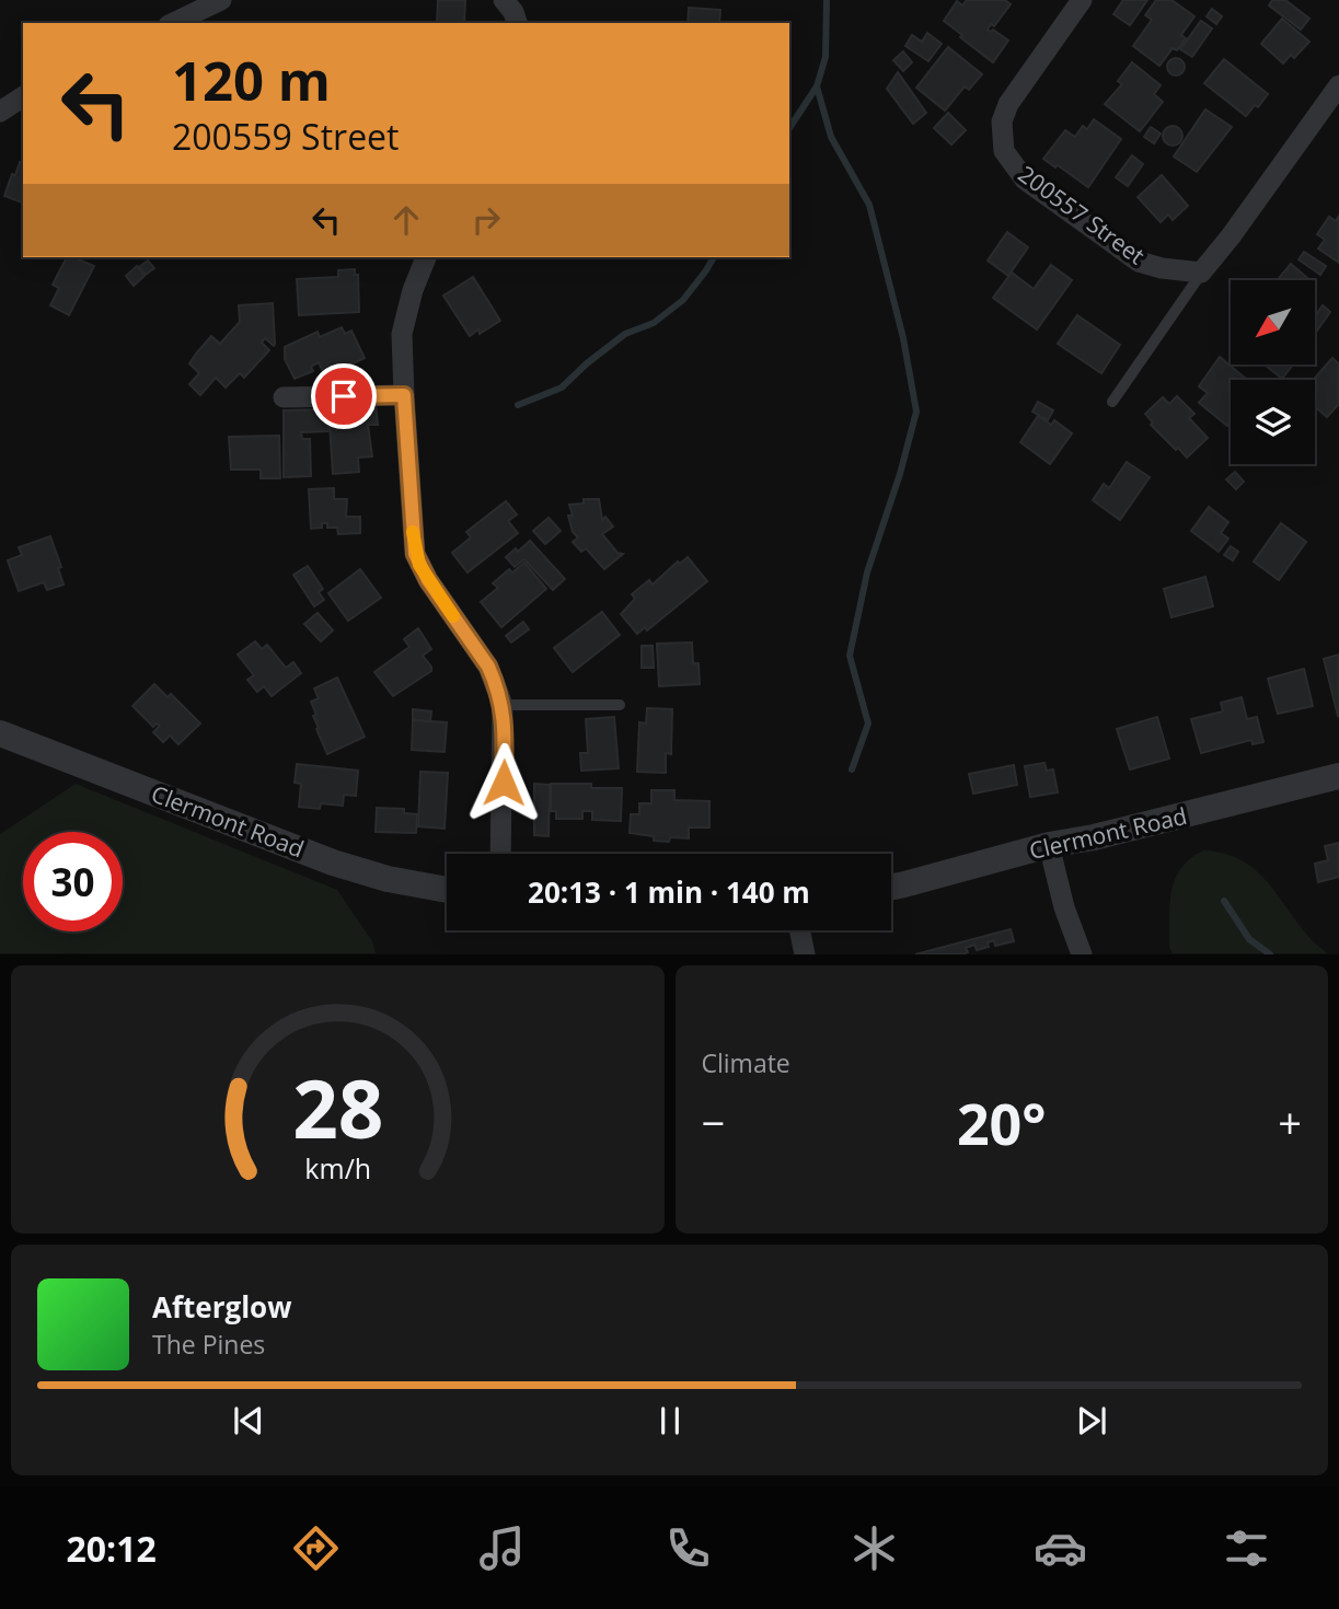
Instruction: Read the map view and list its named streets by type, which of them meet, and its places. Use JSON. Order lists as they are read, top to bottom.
{
  "streets": {
    "street": ["200557 Street", "Clermont Road"]
  },
  "north": "bottom left",
  "page": {
    "turn": ["120 m", "200559 Street"],
    "limit": "30",
    "trip": "20:13 · 1 min · 140 m",
    "tile": "Climate",
    "heat": ["−", "20°", "+"],
    "song": ["Afterglow", "The Pines"],
    "tabs": "20:12",
    "gauge": ["28", "km/h"]
  }
}
